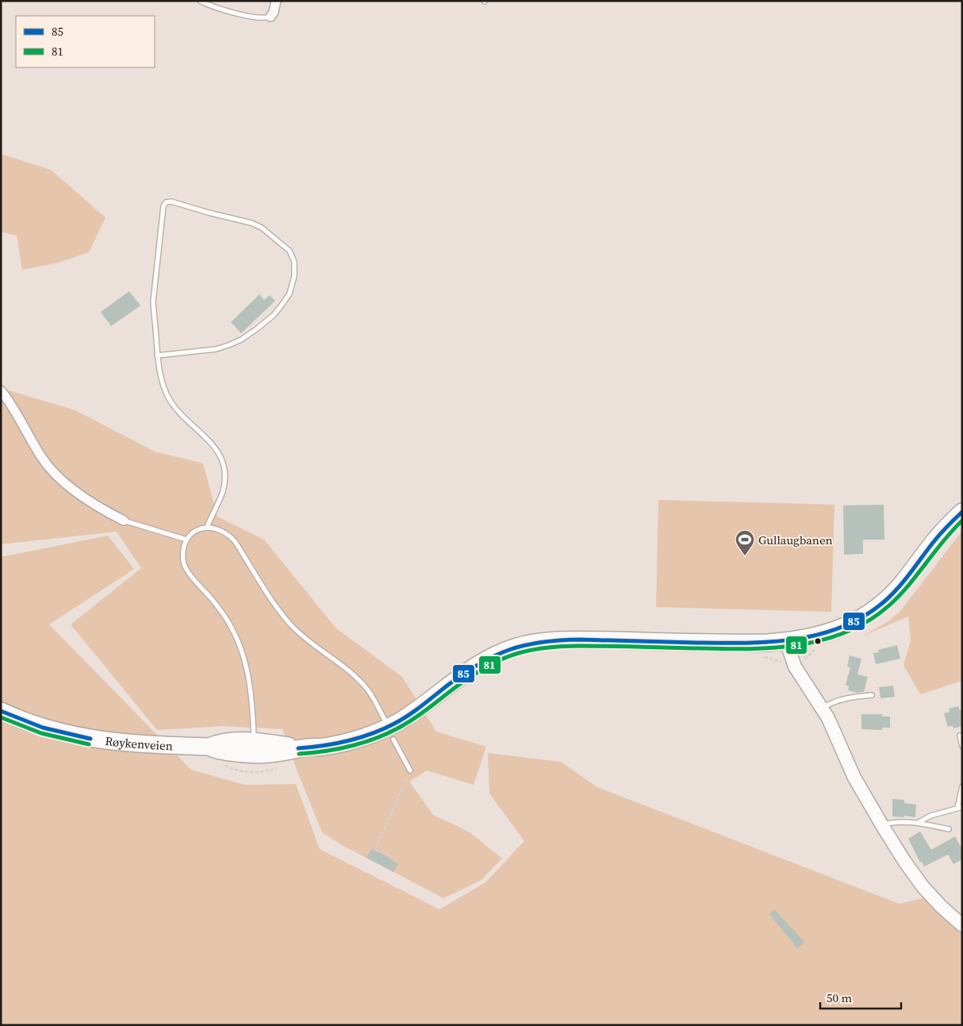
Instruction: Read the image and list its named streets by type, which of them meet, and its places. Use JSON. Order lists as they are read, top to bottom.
{
  "streets": {
    "highway": ["Røykenveien"]
  },
  "places": {
    "sports": ["Gullaugbanen"]
  },
  "lines": ["transit line 85", "transit line 81"],
  "legend": ["85", "81"],
  "scale_bar": "50 m"
}
